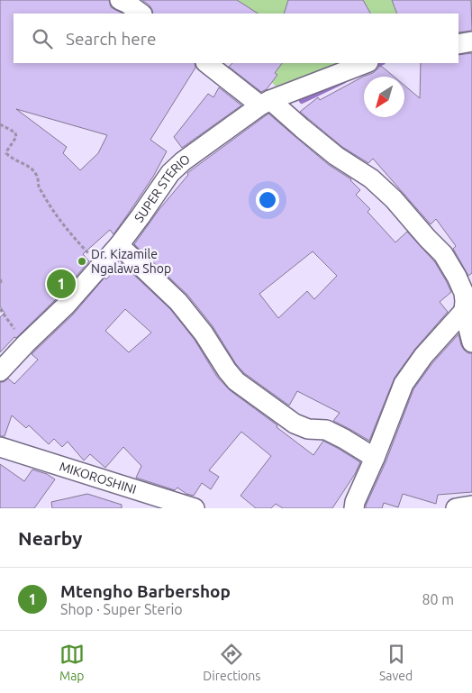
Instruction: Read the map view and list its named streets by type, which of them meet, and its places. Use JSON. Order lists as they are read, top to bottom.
{
  "streets": {
    "street": ["SUPER STERIO", "MIKOROSHINI"]
  },
  "places": ["Dr. Kizamile Ngalawa Shop"],
  "north": "bottom left",
  "page": {
    "search": "Search here",
    "pins": "1",
    "heading": "Nearby",
    "list": [
      {
        "mark": "1",
        "name": "Mtengho Barbershop",
        "note": "Shop · Super Sterio",
        "value": "80 m"
      }
    ],
    "nav": ["Map", "Directions", "Saved"]
  }
}
